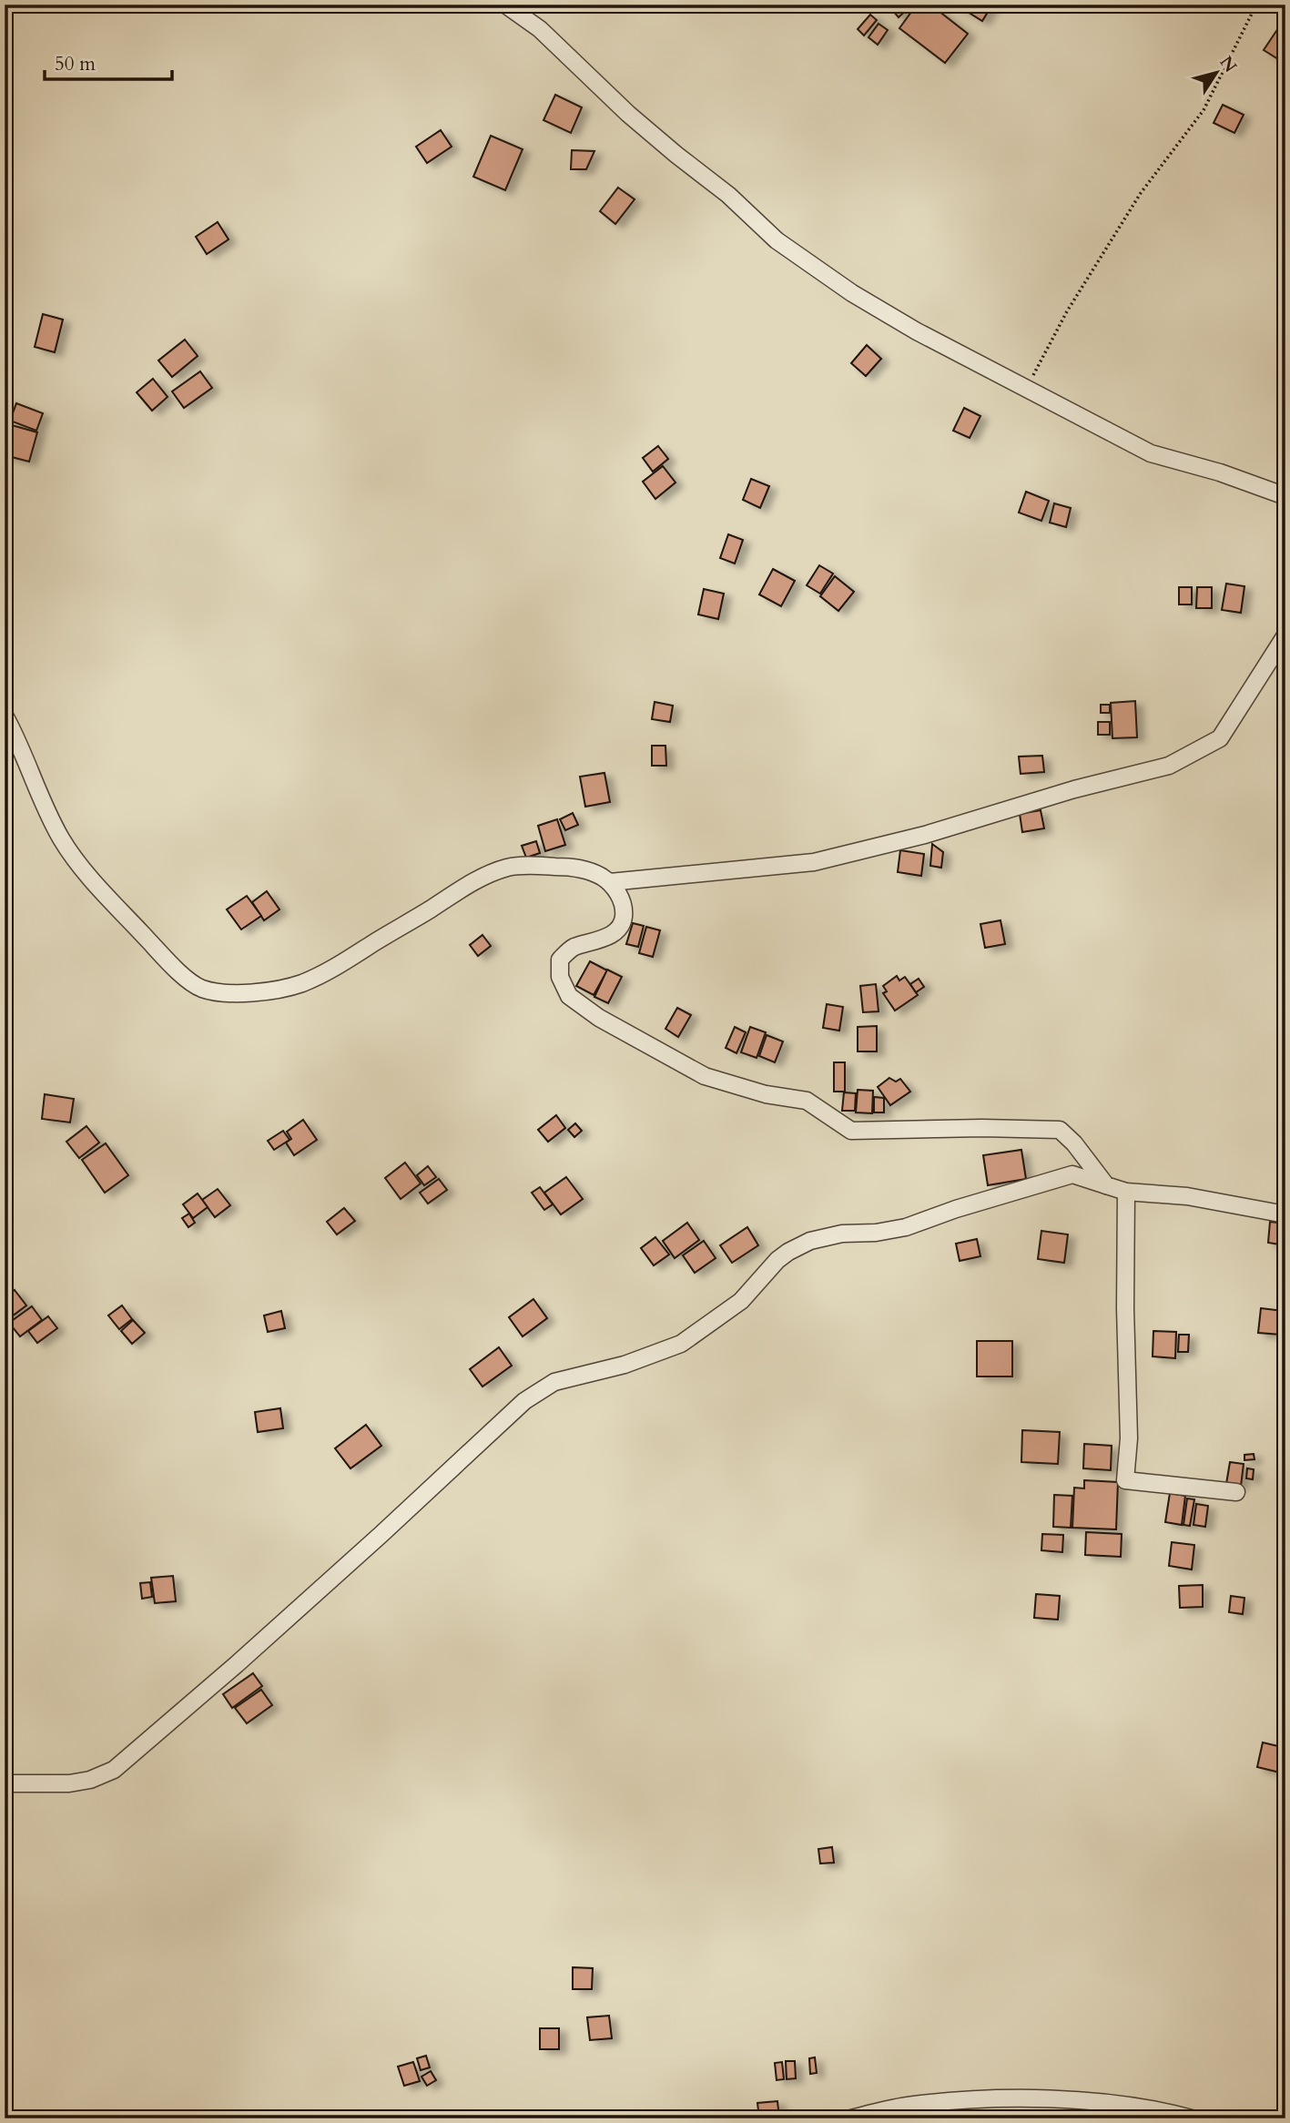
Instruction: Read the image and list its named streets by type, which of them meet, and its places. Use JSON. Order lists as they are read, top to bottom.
{
  "scale_bar": "50 m",
  "north": "top right"
}
